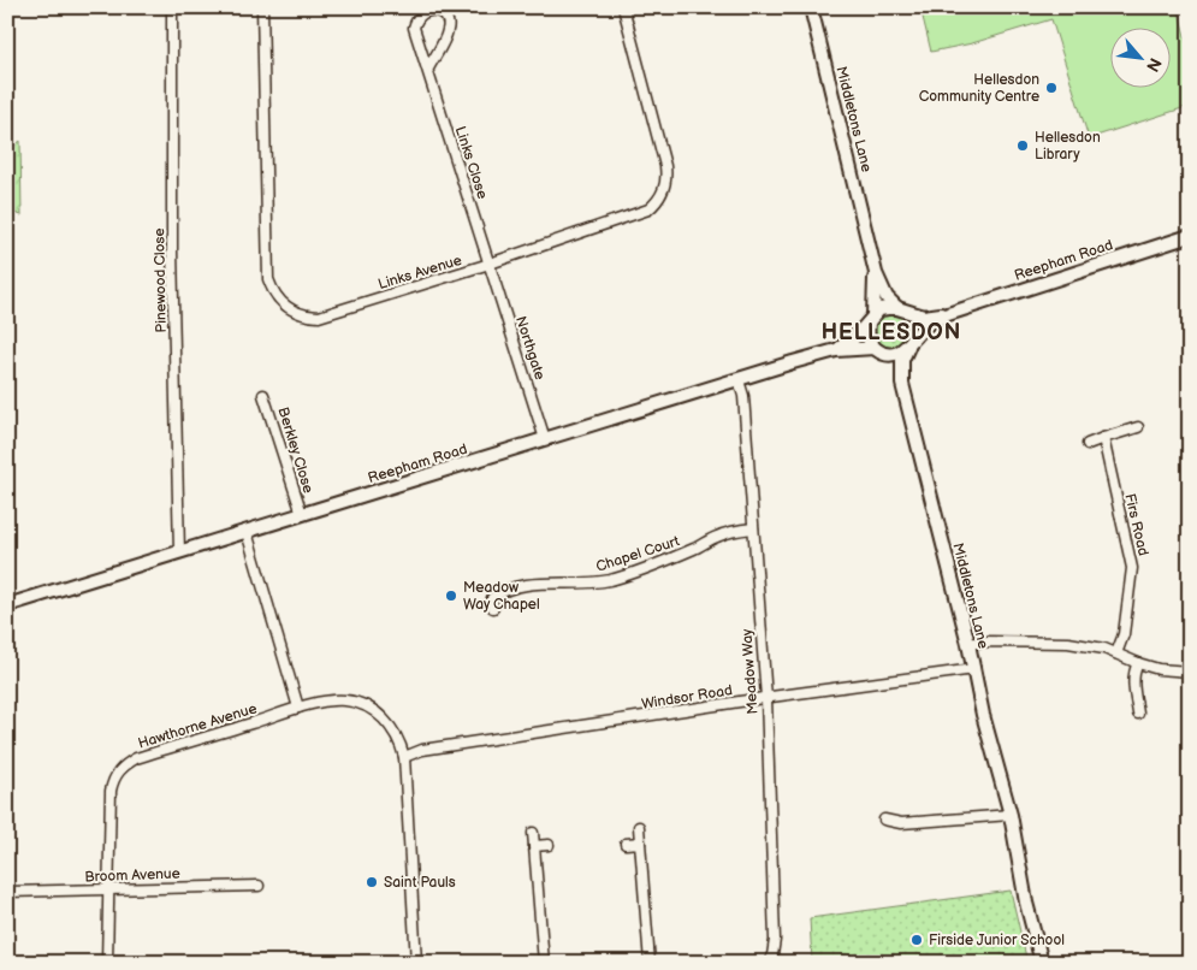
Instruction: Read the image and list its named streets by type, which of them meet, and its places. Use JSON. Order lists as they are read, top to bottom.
{
  "streets": {
    "street": [
      "Middletons Lane",
      "Links Close",
      "Reepham Road",
      "Links Avenue",
      "Pinewood Close",
      "Northgate",
      "Berkley Close",
      "Firs Road",
      "Chapel Court",
      "Meadow Way",
      "Windsor Road",
      "Hawthorne Avenue",
      "Broom Avenue"
    ]
  },
  "crossings": [
    ["Middletons Lane", "Reepham Road"],
    ["Middletons Lane", "Windsor Road"],
    ["Links Close", "Links Avenue"],
    ["Links Close", "Northgate"],
    ["Reepham Road", "Pinewood Close"],
    ["Reepham Road", "Northgate"],
    ["Reepham Road", "Berkley Close"],
    ["Reepham Road", "Meadow Way"],
    ["Links Avenue", "Northgate"],
    ["Chapel Court", "Meadow Way"],
    ["Meadow Way", "Windsor Road"],
    ["Windsor Road", "Hawthorne Avenue"],
    ["Hawthorne Avenue", "Broom Avenue"]
  ],
  "districts": ["HELLESDON"],
  "places": [
    "Hellesdon Community Centre",
    "Hellesdon Library",
    "Meadow Way Chapel",
    "Saint Pauls",
    "Firside Junior School"
  ],
  "north": "bottom right"
}
